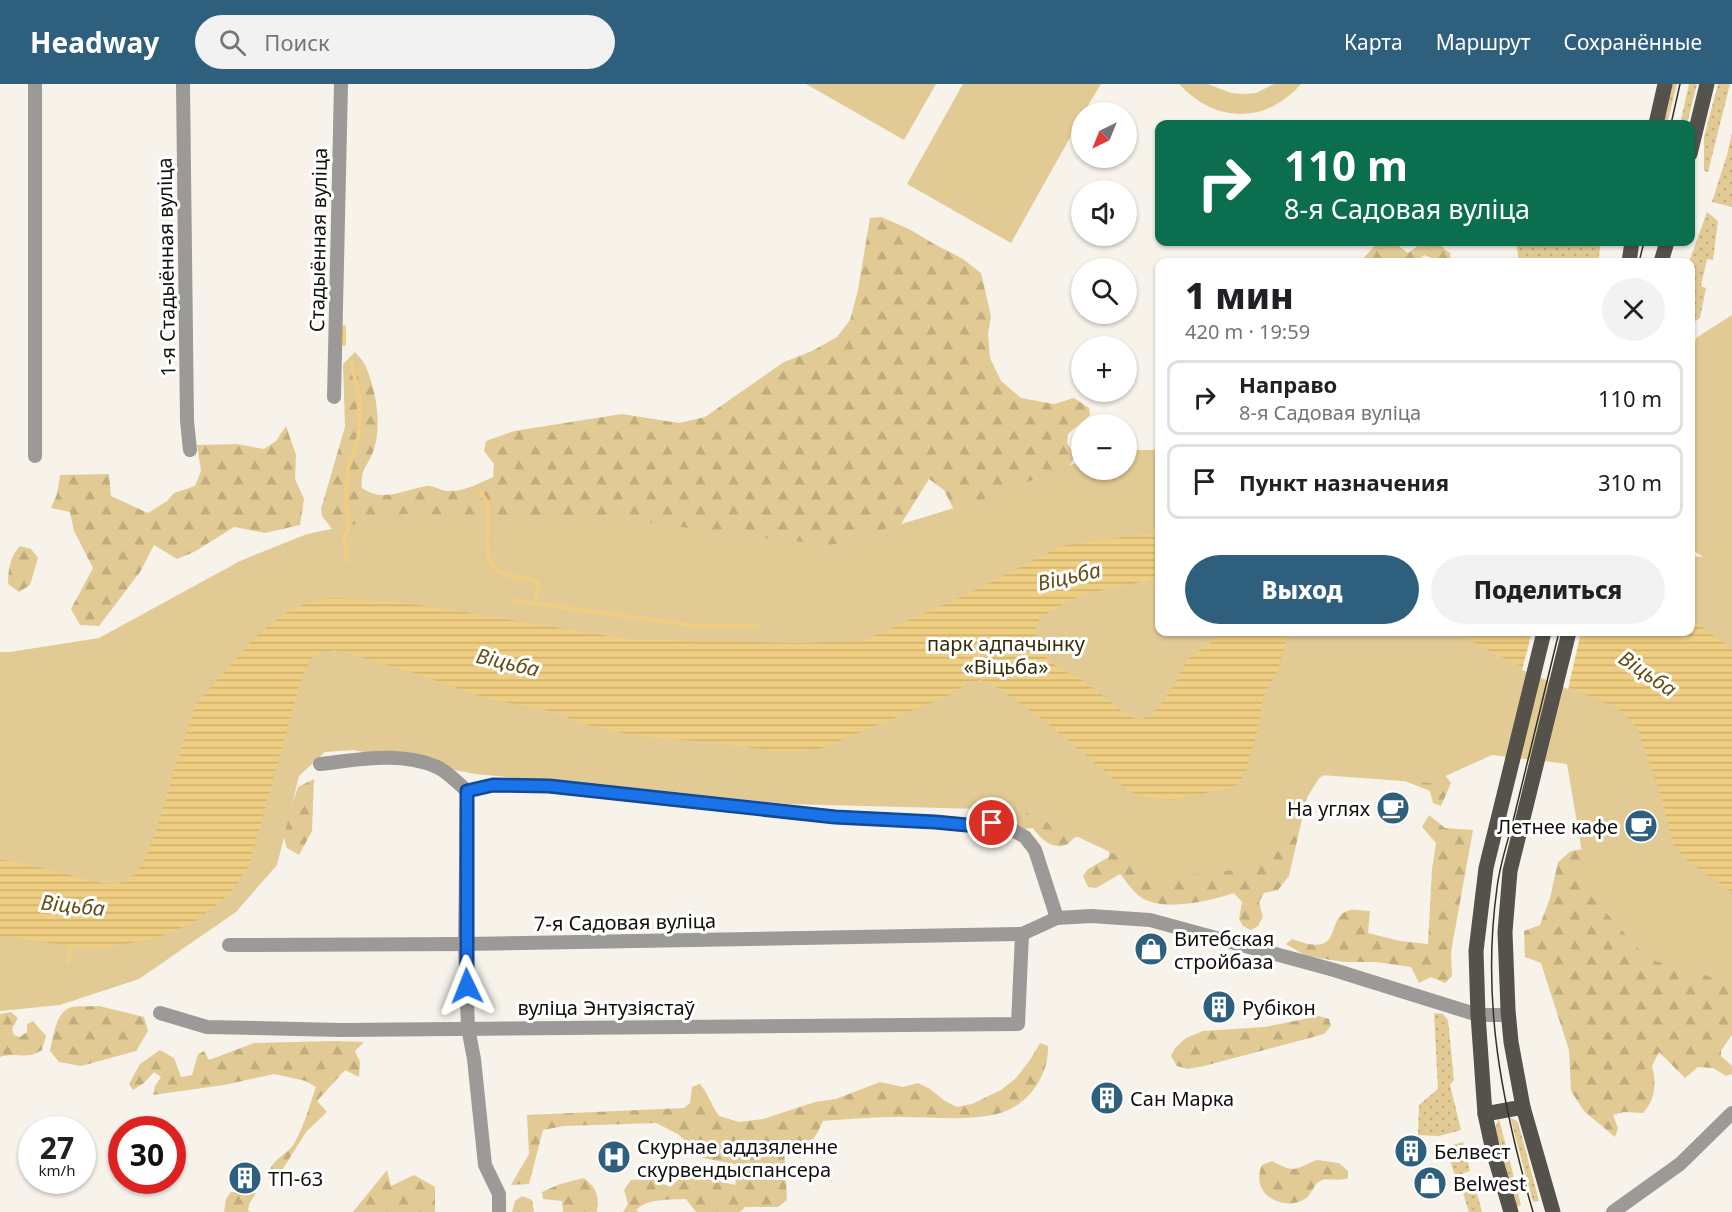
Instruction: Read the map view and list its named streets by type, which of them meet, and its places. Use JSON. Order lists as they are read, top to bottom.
{
  "streets": {
    "street": [
      "Стадыённая вуліца",
      "1-я Стадыённая вуліца",
      "7-я Садовая вуліца",
      "вуліца Энтузіястаў"
    ]
  },
  "crossings": [
    ["7-я Садовая вуліца", "вуліца Энтузіястаў"]
  ],
  "water": ["Віцьба"],
  "parks": ["парк адпачынку «Віцьба»"],
  "places": {
    "cafe": ["На углях", "Летнее кафе"],
    "shop": ["Витебская стройбаза", "Belwest"],
    "building": [
      "Рубікон",
      "Сан Марка",
      "Белвест",
      "ТП-63"
    ],
    "hospital": ["Скурнае аддзяленне скурвендыспансера"]
  },
  "north": "bottom left",
  "page": {
    "header": "Headway",
    "search": "Поиск",
    "nav": ["Карта", "Маршрут", "Сохранённые"],
    "map_buttons": ["+", "−"],
    "turn": ["110 m", "8-я Садовая вуліца"],
    "heading": ["1 мин", "420 m · 19:59"],
    "list": [
      {
        "name": "Направо",
        "note": "8-я Садовая вуліца",
        "value": "110 m"
      },
      {
        "name": "Пункт назначения",
        "value": "310 m"
      }
    ],
    "buttons": ["Выход", "Поделиться"],
    "speed": "27 km/h",
    "limit": "30"
  }
}
